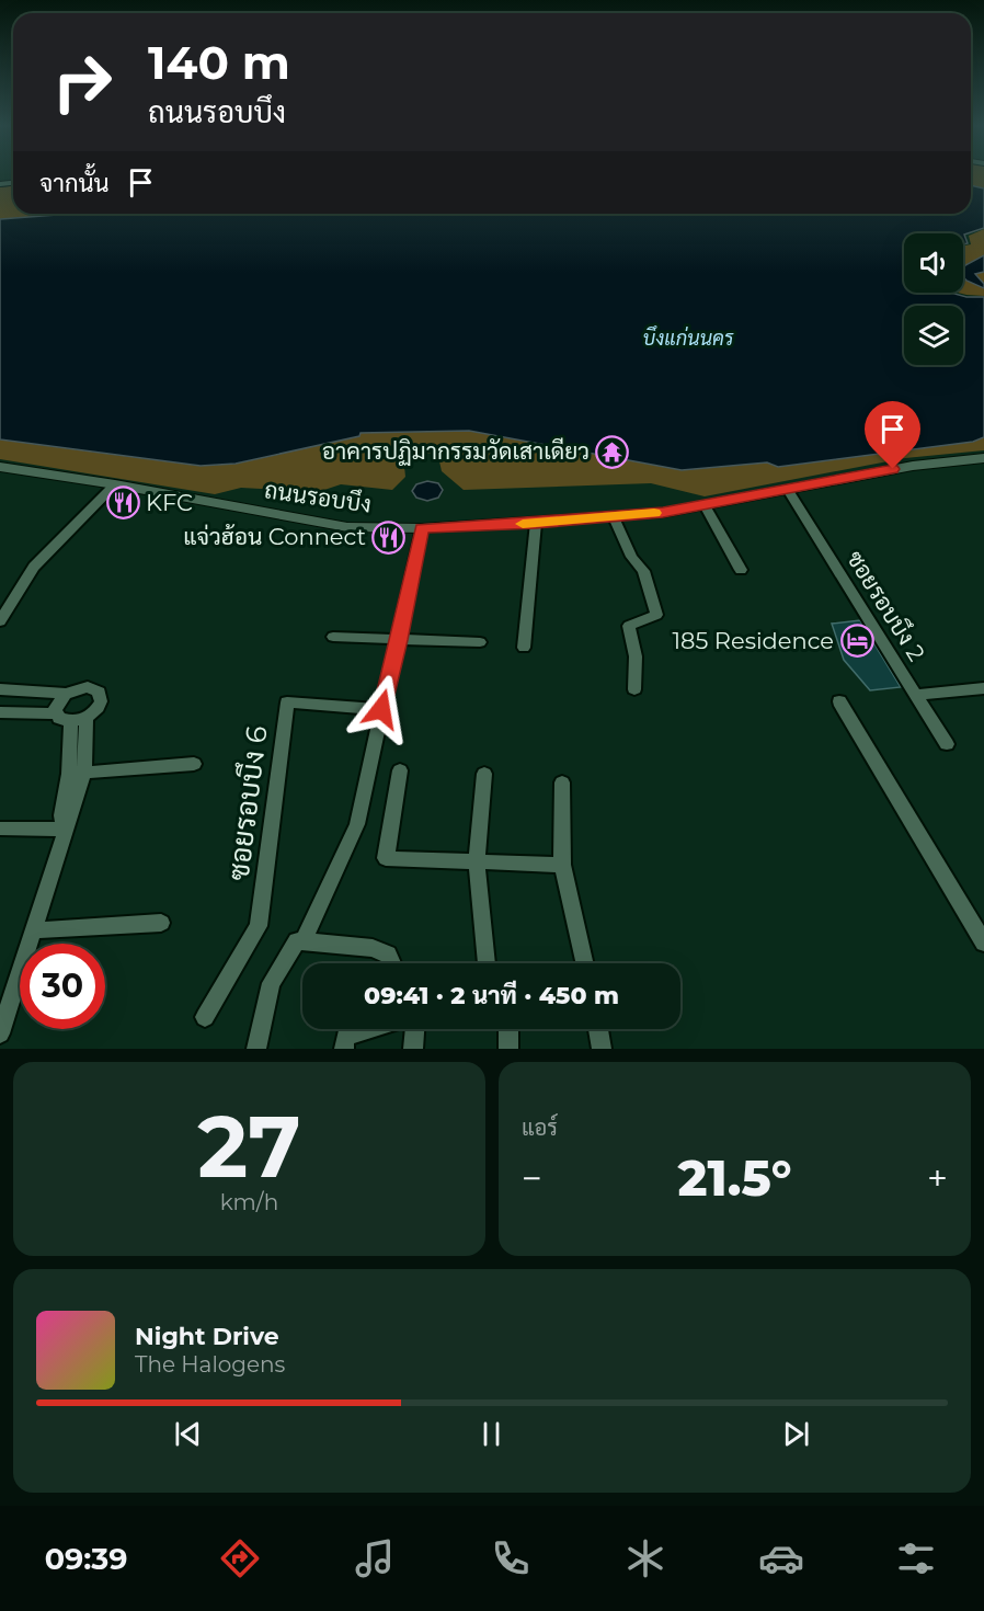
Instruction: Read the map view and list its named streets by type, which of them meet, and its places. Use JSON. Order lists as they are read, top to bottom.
{
  "streets": {
    "street": ["ถนนรอบบึง", "ซอยรอบบึง 2", "ซอยรอบบึง 6"]
  },
  "crossings": [
    ["ถนนรอบบึง", "ซอยรอบบึง 2"]
  ],
  "water": ["บึงแก่นนคร"],
  "places": {
    "temple": ["อาคารปฏิมากรรมวัดเสาเดียว"],
    "restaurant": ["KFC", "แจ่วฮ้อน Connect"],
    "hotel": ["185 Residence"]
  },
  "page": {
    "turn": ["140 m", "ถนนรอบบึง"],
    "then": "จากนั้น",
    "limit": "30",
    "trip": "09:41 · 2 นาที · 450 m",
    "tile": [
      ["27", "km/h"],
      "แอร์"
    ],
    "heat": ["−", "21.5°", "+"],
    "song": ["Night Drive", "The Halogens"],
    "tabs": "09:39"
  }
}
